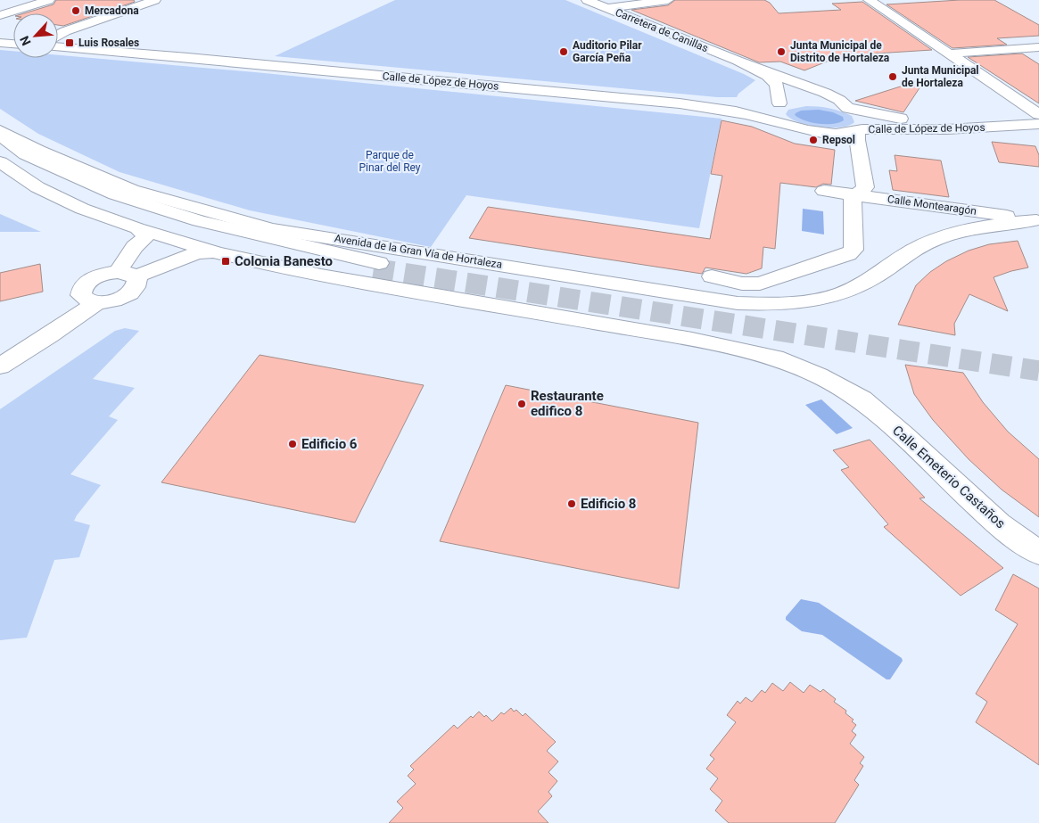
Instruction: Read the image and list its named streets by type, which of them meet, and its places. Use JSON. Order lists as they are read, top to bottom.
{
  "streets": {
    "street": [
      "Carretera de Canillas",
      "Calle de López de Hoyos",
      "Calle Montearagón",
      "Avenida de la Gran Vía de Hortaleza",
      "Calle Emeterio Castaños"
    ]
  },
  "crossings": [
    ["Carretera de Canillas", "Calle de López de Hoyos"],
    ["Calle de López de Hoyos", "Calle Montearagón"],
    ["Calle Montearagón", "Avenida de la Gran Vía de Hortaleza"]
  ],
  "parks": ["Parque de Pinar del Rey"],
  "places": {
    "other": [
      "Mercadona",
      "Auditorio Pilar García Peña",
      "Junta Municipal de Distrito de Hortaleza",
      "Junta Municipal de Hortaleza",
      "Repsol",
      "Restaurante edifico 8",
      "Edificio 6",
      "Edificio 8"
    ],
    "transit": ["Luis Rosales", "Colonia Banesto"]
  },
  "north": "bottom left"
}
